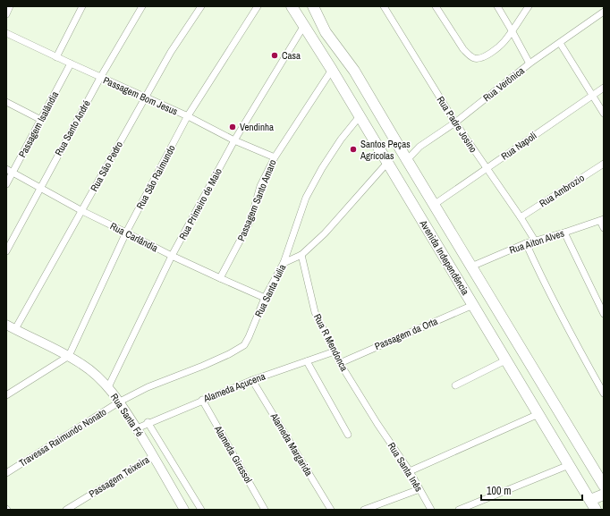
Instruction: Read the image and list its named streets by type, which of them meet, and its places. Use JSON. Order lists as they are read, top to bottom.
{
  "streets": {
    "main road": ["Avenida Independência"],
    "street": [
      "Rua Verônica",
      "Passagem Bom Jesus",
      "Passagem Isalândia",
      "Rua Padre Josino",
      "Rua Santo André",
      "Rua Napoli",
      "Rua São Pedro",
      "Rua São Raimundo",
      "Rua Ambrozio",
      "Passagem Santo Amaro",
      "Rua Primeiro de Maio",
      "Rua Carlândia",
      "Rua Aiton Alves",
      "Rua Santa Julia",
      "Passagem da Orta",
      "Rua R Mendonca",
      "Alameda Açucena",
      "Rua Santa Fé",
      "Travessa Raimundo Nonato",
      "Alameda Margarida",
      "Alameda Girassol",
      "Rua Santa Inês",
      "Passagem Teixeira"
    ]
  },
  "crossings": [
    ["Rua Verônica", "Rua Padre Josino"],
    ["Rua Verônica", "Avenida Independência"],
    ["Passagem Bom Jesus", "Passagem Isalândia"],
    ["Passagem Bom Jesus", "Rua Santo André"],
    ["Passagem Bom Jesus", "Rua São Pedro"],
    ["Passagem Bom Jesus", "Rua São Raimundo"],
    ["Passagem Bom Jesus", "Passagem Santo Amaro"],
    ["Passagem Bom Jesus", "Rua Primeiro de Maio"],
    ["Passagem Isalândia", "Rua Carlândia"],
    ["Rua Padre Josino", "Rua Napoli"],
    ["Rua Padre Josino", "Rua Ambrozio"],
    ["Rua Padre Josino", "Rua Aiton Alves"],
    ["Rua Santo André", "Rua Carlândia"],
    ["Rua Napoli", "Avenida Independência"],
    ["Rua São Pedro", "Rua Carlândia"],
    ["Rua São Pedro", "Rua Santa Fé"],
    ["Rua São Raimundo", "Rua Carlândia"],
    ["Rua São Raimundo", "Rua Santa Fé"],
    ["Passagem Santo Amaro", "Rua Carlândia"],
    ["Passagem Santo Amaro", "Avenida Independência"],
    ["Rua Primeiro de Maio", "Rua Carlândia"],
    ["Rua Primeiro de Maio", "Avenida Independência"],
    ["Rua Primeiro de Maio", "Rua Santa Fé"],
    ["Rua Carlândia", "Rua Santa Julia"],
    ["Rua Aiton Alves", "Avenida Independência"],
    ["Avenida Independência", "Rua Santa Julia"],
    ["Avenida Independência", "Passagem da Orta"],
    ["Rua Santa Julia", "Rua Santa Fé"],
    ["Rua Santa Julia", "Travessa Raimundo Nonato"],
    ["Passagem da Orta", "Rua R Mendonca"],
    ["Rua R Mendonca", "Alameda Açucena"],
    ["Rua R Mendonca", "Rua Santa Inês"],
    ["Alameda Açucena", "Rua Santa Fé"],
    ["Alameda Açucena", "Alameda Margarida"],
    ["Alameda Açucena", "Alameda Girassol"],
    ["Rua Santa Fé", "Travessa Raimundo Nonato"],
    ["Rua Santa Fé", "Passagem Teixeira"]
  ],
  "places": ["Casa", "Vendinha", "Santos Peças Agrícolas"],
  "scale_bar": "100 m"
}
